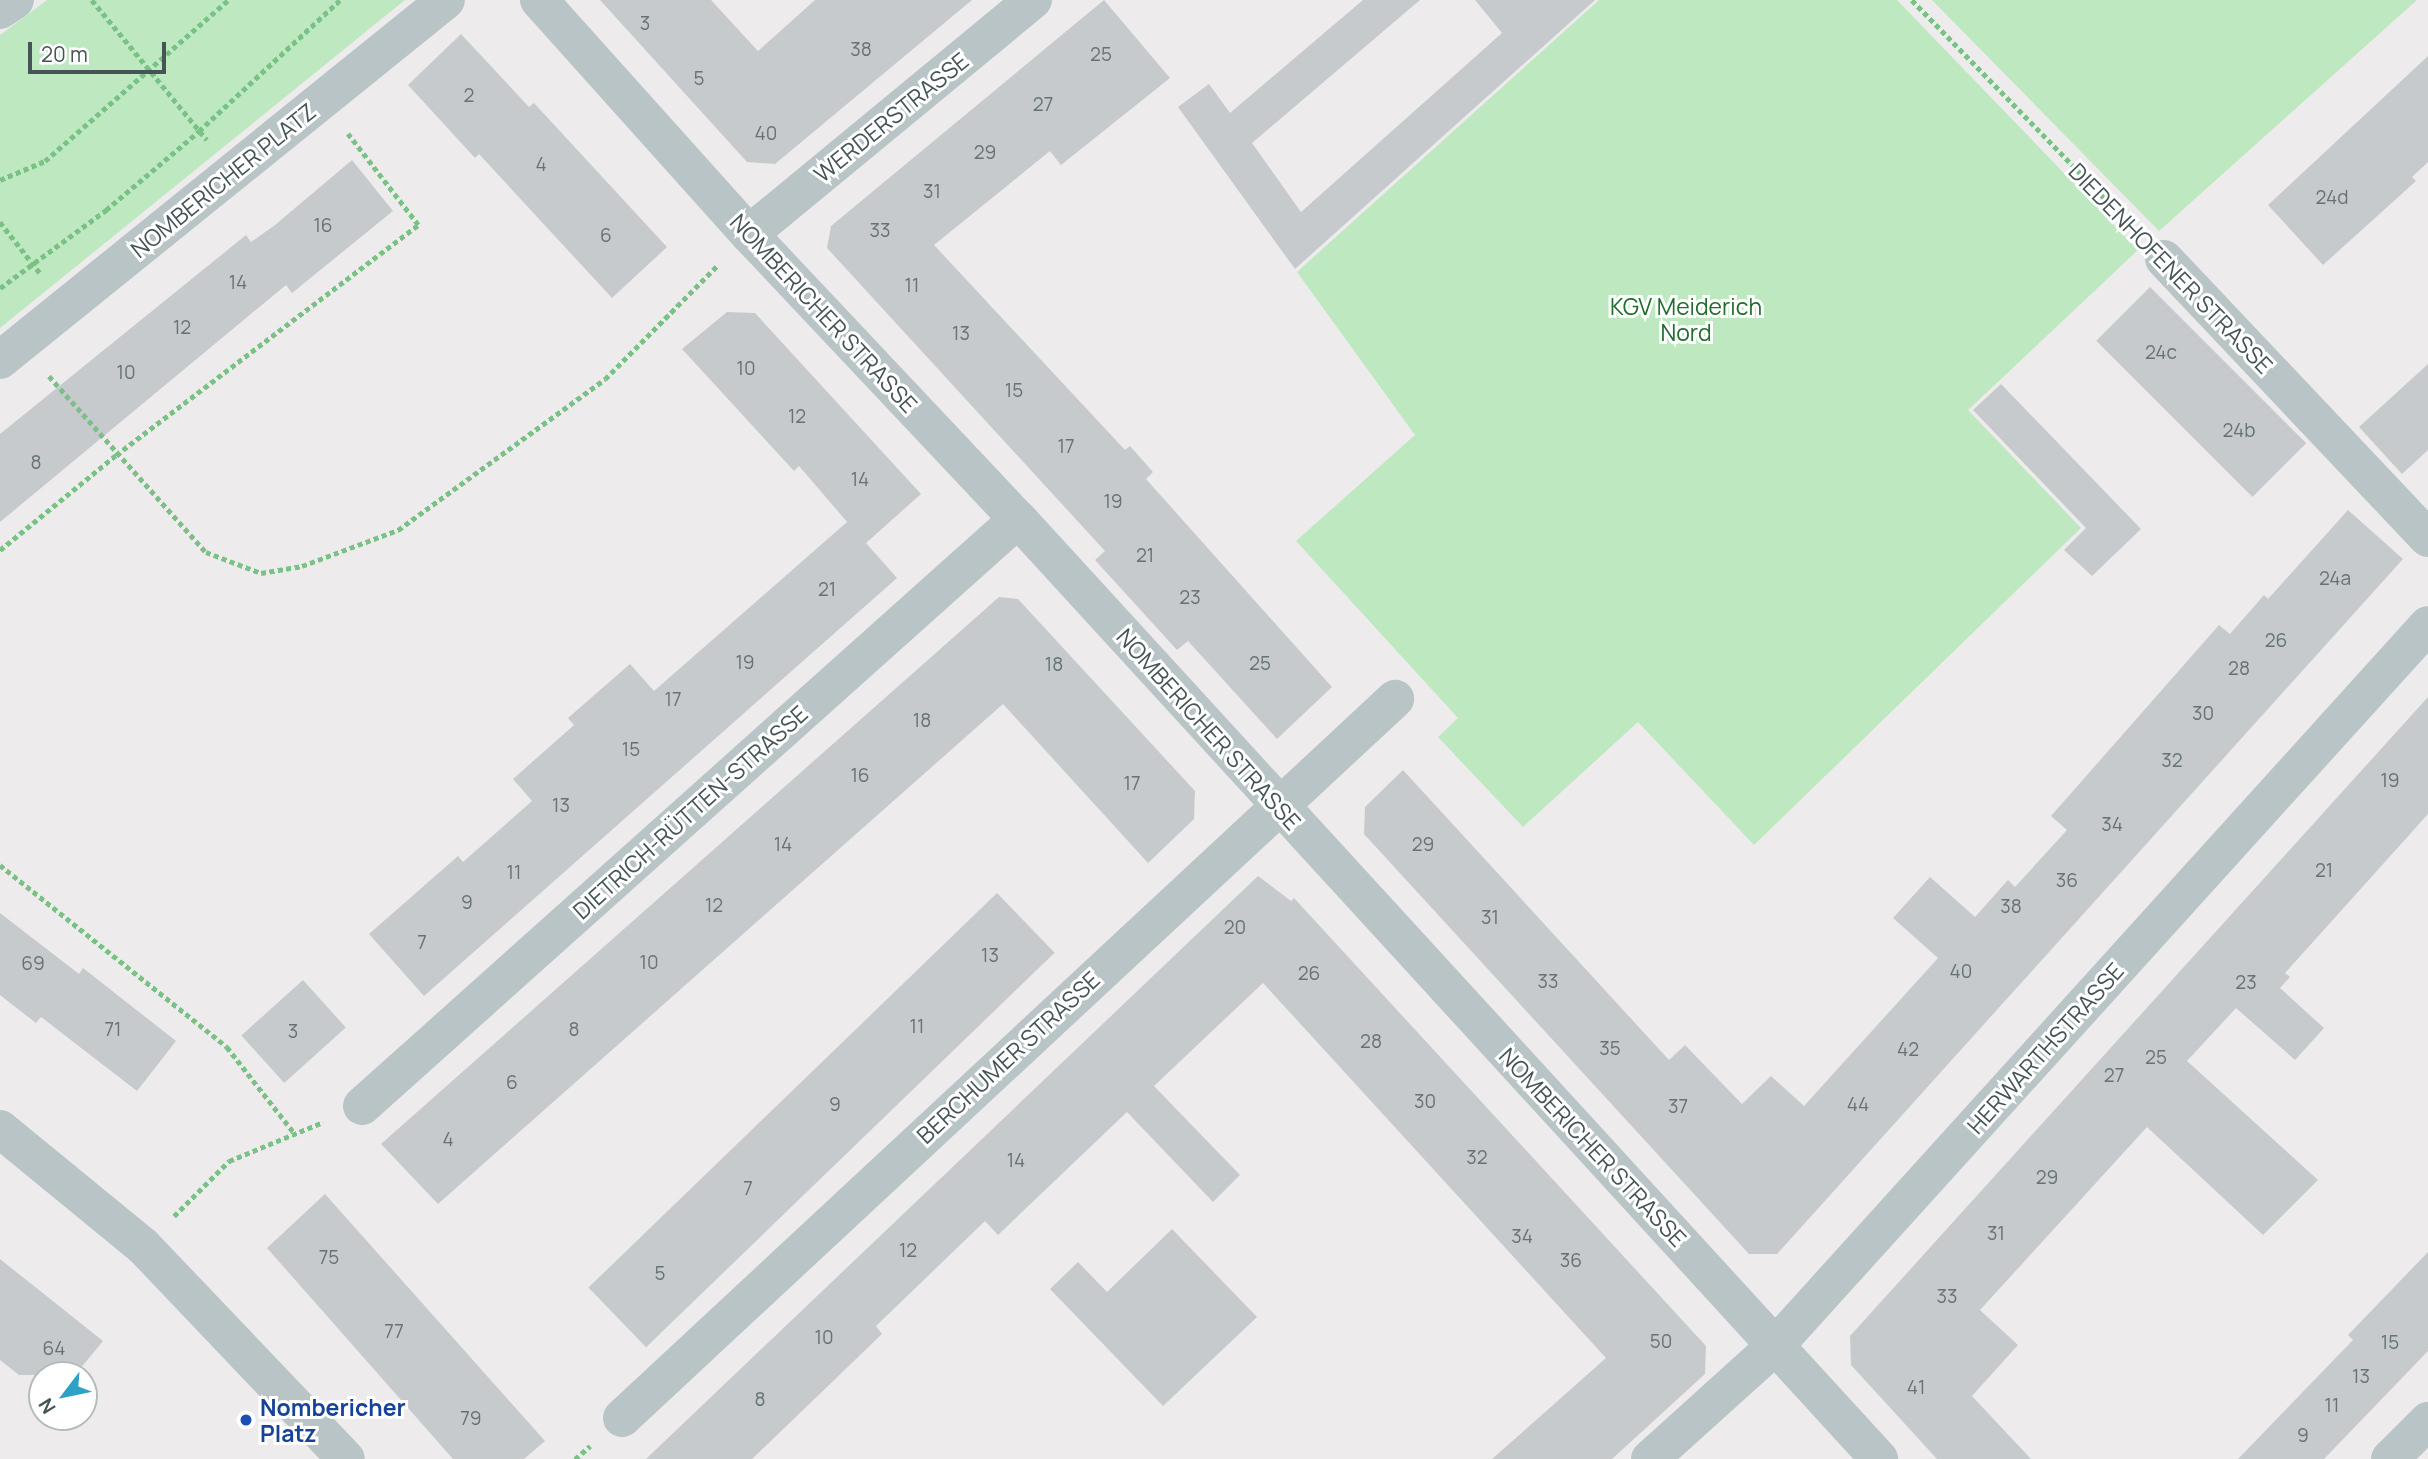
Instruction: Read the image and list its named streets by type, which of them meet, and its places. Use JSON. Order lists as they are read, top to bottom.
{
  "streets": {
    "street": [
      "WERDERSTRASSE",
      "NOMBERICHER PLATZ",
      "DIEDENHOFENER STRASSE",
      "NOMBERICHER STRASSE",
      "DIETRICH-RÜTTEN-STRASSE",
      "HERWARTHSTRASSE",
      "BERCHUMER STRASSE"
    ]
  },
  "crossings": [
    ["WERDERSTRASSE", "NOMBERICHER STRASSE"],
    ["NOMBERICHER STRASSE", "DIETRICH-RÜTTEN-STRASSE"],
    ["NOMBERICHER STRASSE", "HERWARTHSTRASSE"],
    ["NOMBERICHER STRASSE", "BERCHUMER STRASSE"]
  ],
  "parks": ["KGV Meiderich Nord"],
  "places": ["Nombericher Platz"],
  "house_numbers": [
    "3",
    "38",
    "25",
    "5",
    "2",
    "27",
    "40",
    "29",
    "4",
    "31",
    "24d",
    "16",
    "33",
    "6",
    "14",
    "11",
    "12",
    "13",
    "24c",
    "10",
    "10",
    "15",
    "12",
    "24b",
    "17",
    "8",
    "14",
    "19",
    "21",
    "24a",
    "21",
    "23",
    "26",
    "19",
    "25",
    "18",
    "28",
    "17",
    "30",
    "18",
    "15",
    "32",
    "16",
    "19",
    "17",
    "13",
    "34",
    "14",
    "29",
    "21",
    "11",
    "36",
    "9",
    "12",
    "38",
    "31",
    "20",
    "7",
    "13",
    "10",
    "69",
    "40",
    "26",
    "33",
    "23",
    "11",
    "71",
    "8",
    "3",
    "28",
    "35",
    "42",
    "25",
    "27",
    "6",
    "30",
    "9",
    "44",
    "37",
    "4",
    "32",
    "14",
    "29",
    "7",
    "31",
    "34",
    "12",
    "75",
    "36",
    "5",
    "33",
    "77",
    "10",
    "50",
    "15",
    "64",
    "13",
    "41",
    "8",
    "11",
    "79",
    "9"
  ],
  "scale_bar": "20 m",
  "north": "bottom left"
}
